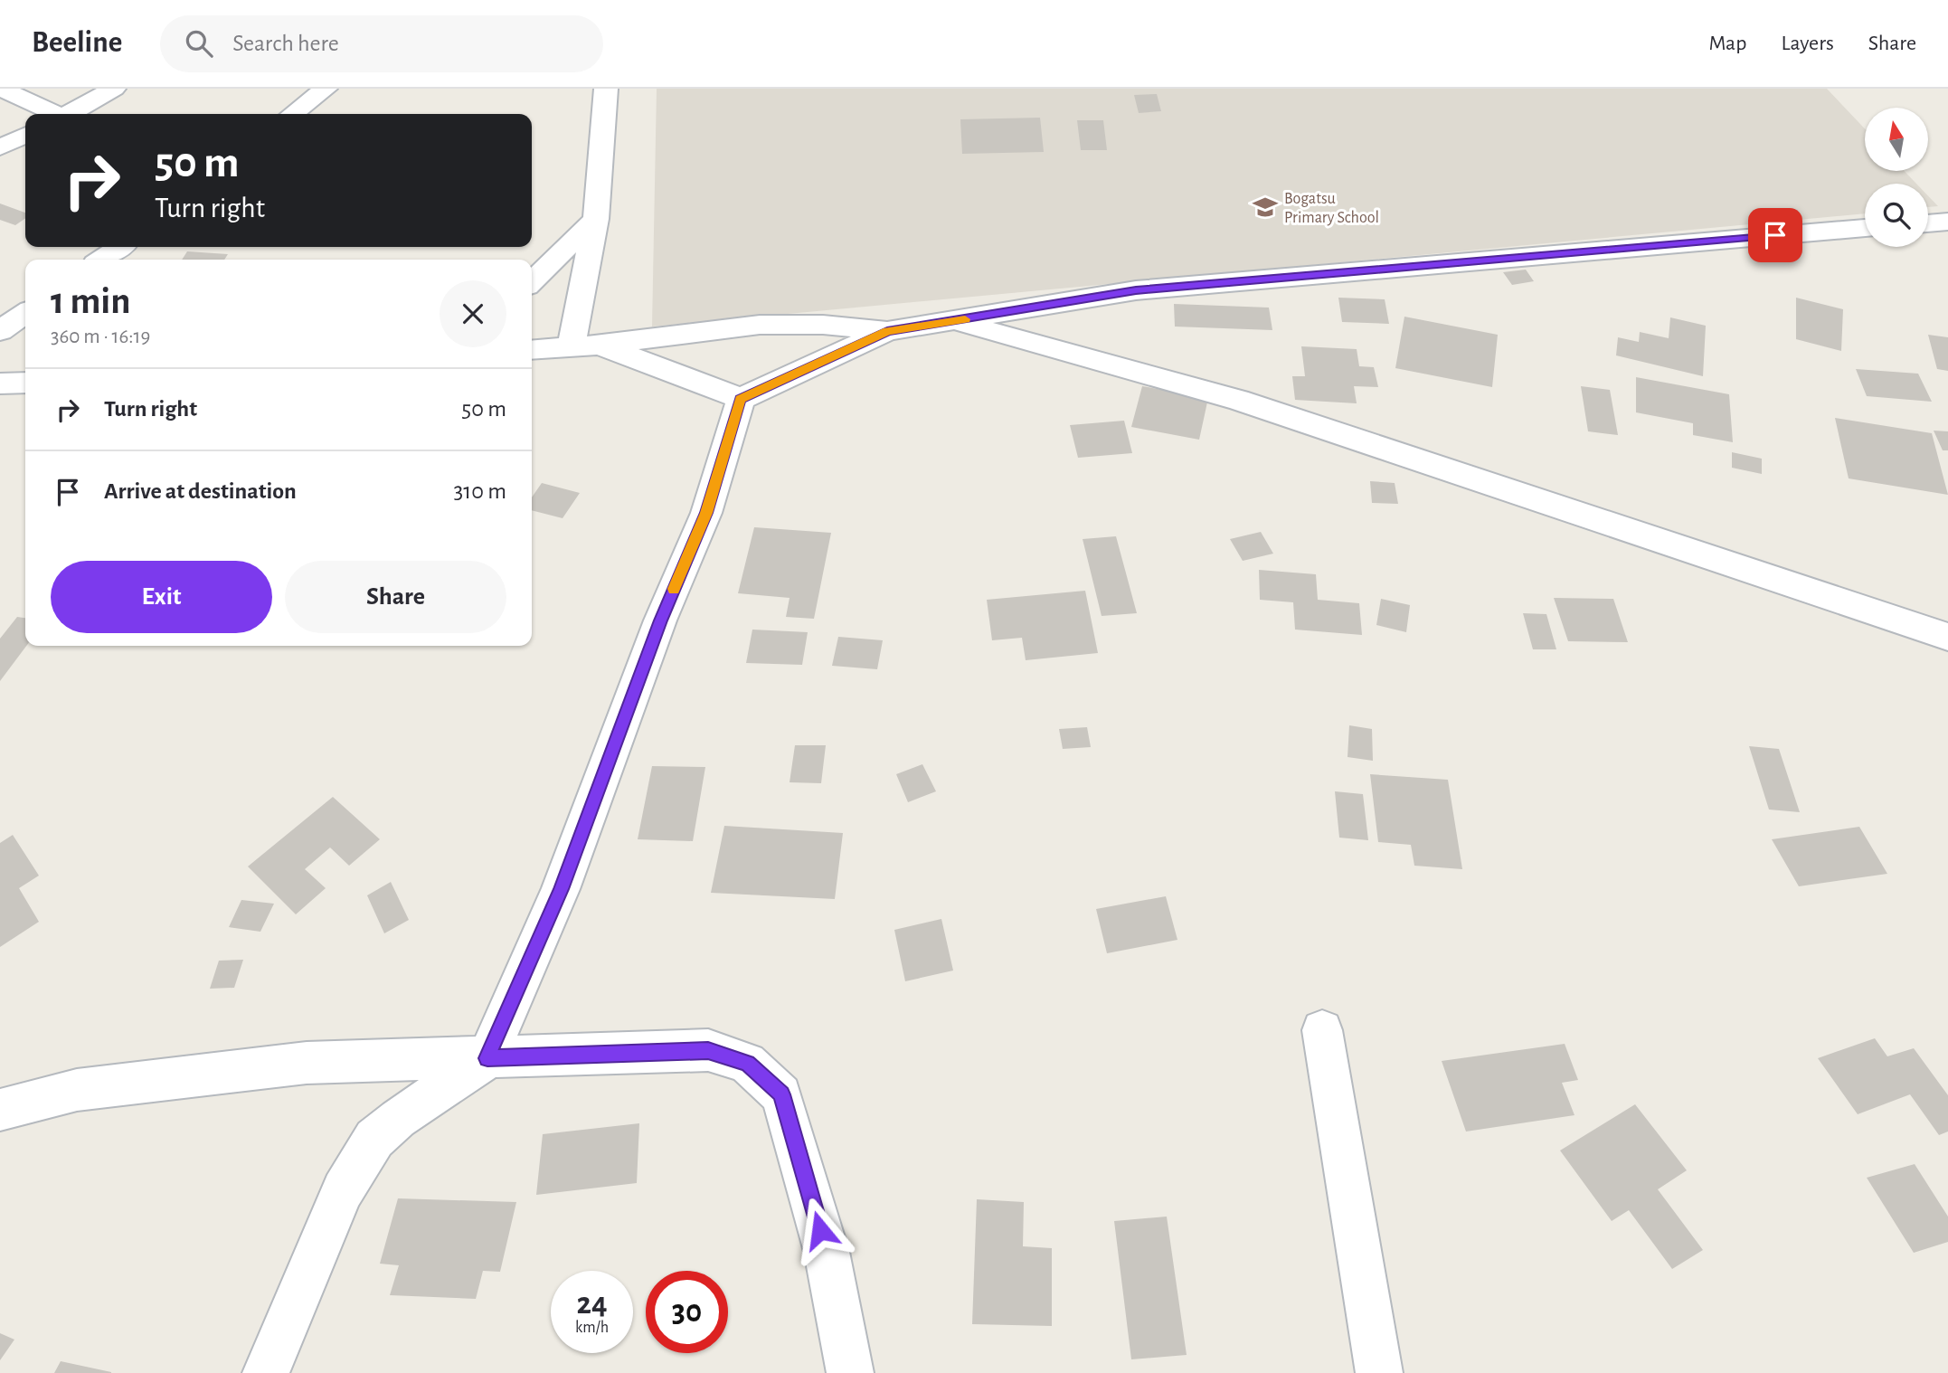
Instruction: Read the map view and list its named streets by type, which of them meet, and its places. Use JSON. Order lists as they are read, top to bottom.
{
  "places": {
    "school or university": ["Bogatsu Primary School"]
  },
  "north": "top",
  "page": {
    "header": "Beeline",
    "search": "Search here",
    "nav": ["Map", "Layers", "Share"],
    "turn": ["50 m", "Turn right"],
    "heading": ["1 min", "360 m · 16:19"],
    "list": [
      {
        "name": "Turn right",
        "value": "50 m"
      },
      {
        "name": "Arrive at destination",
        "value": "310 m"
      }
    ],
    "buttons": ["Exit", "Share"],
    "speed": "24 km/h",
    "limit": "30"
  }
}
